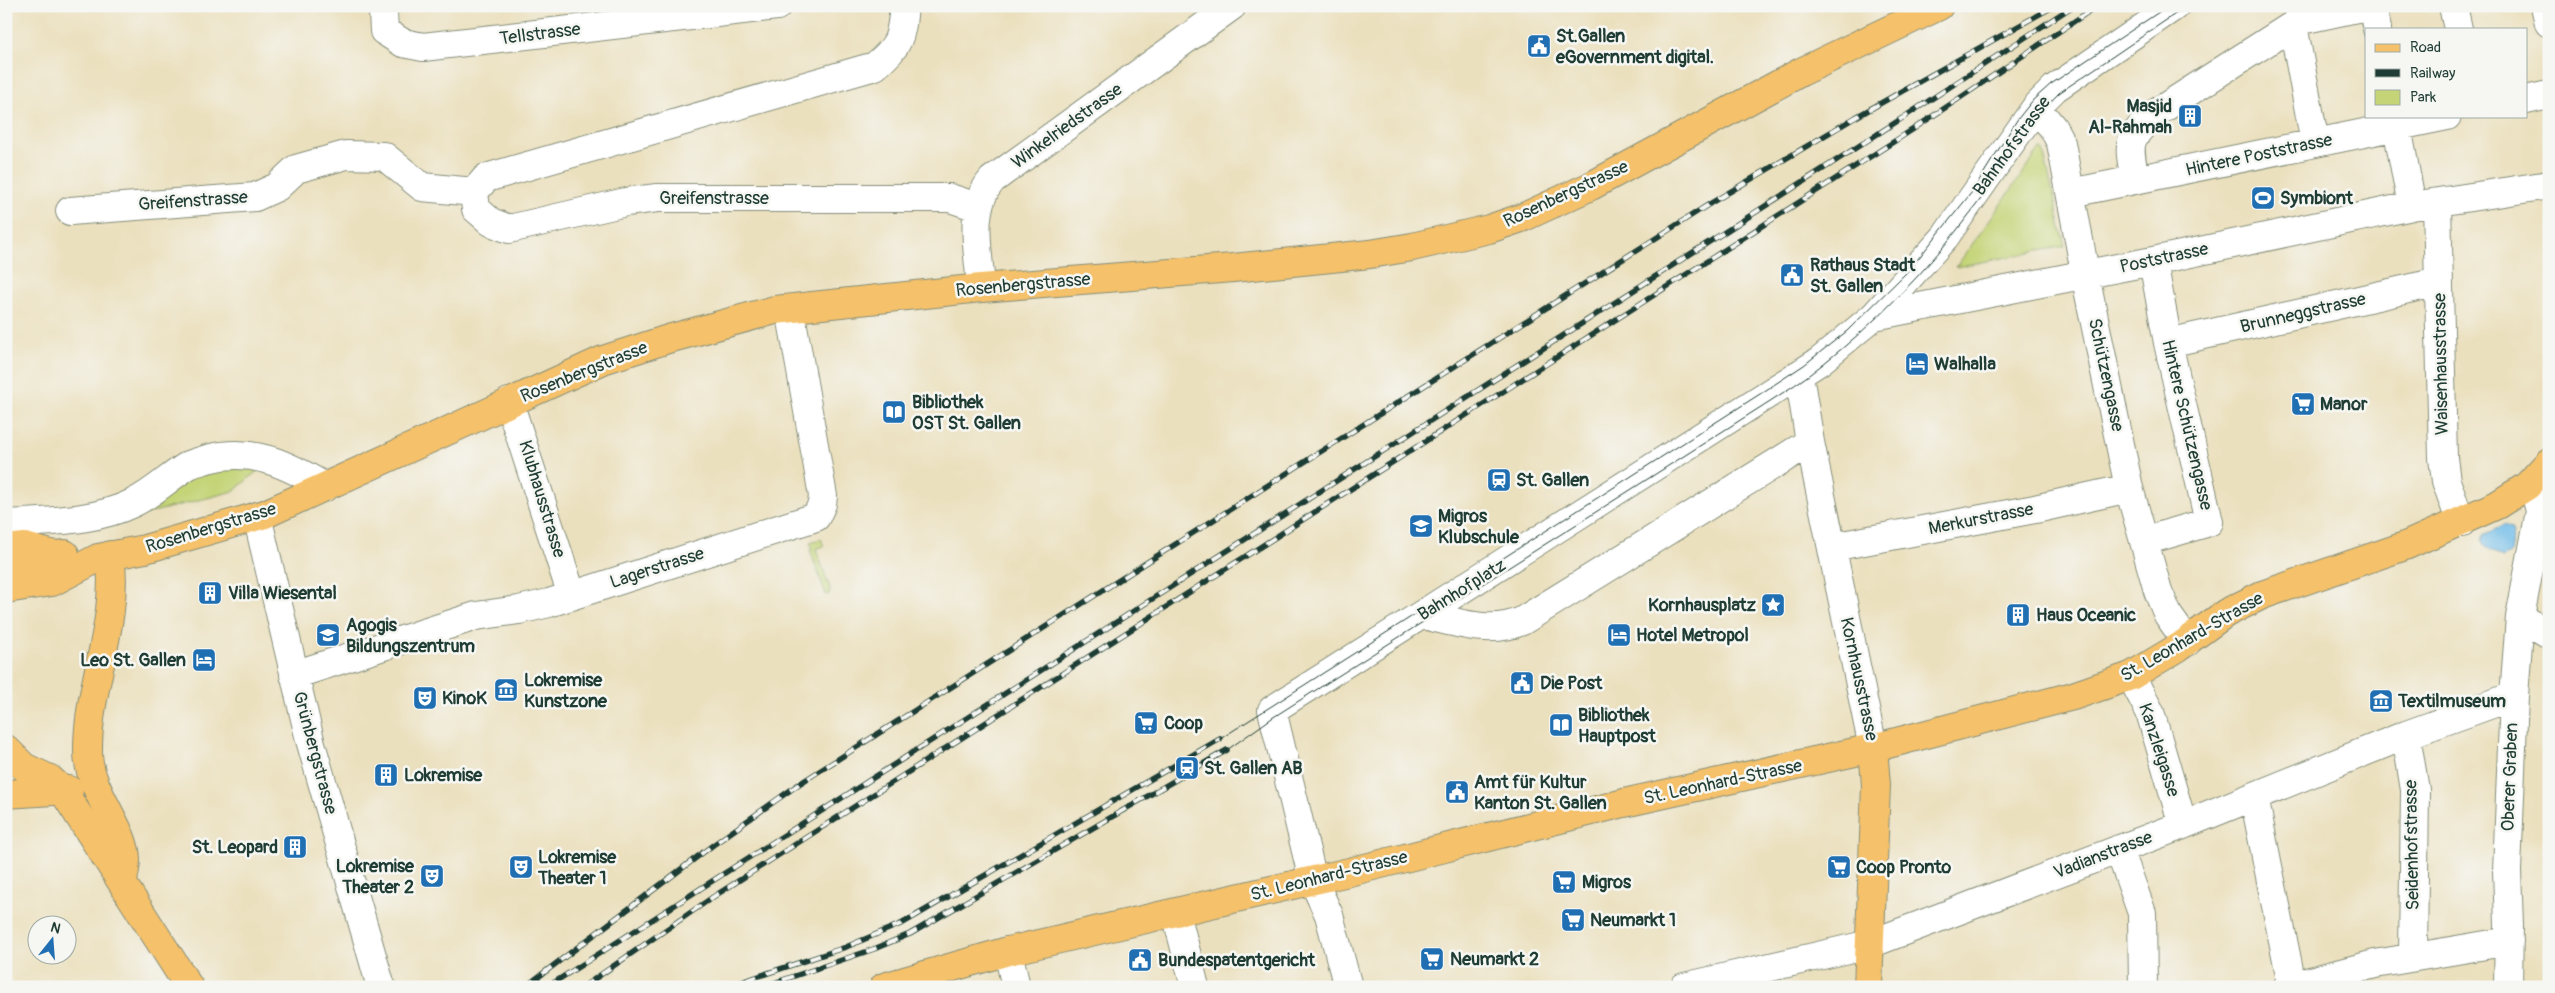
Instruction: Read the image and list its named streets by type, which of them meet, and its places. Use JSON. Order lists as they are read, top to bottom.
{
  "streets": {
    "main road": ["Rosenbergstrasse", "St. Leonhard-Strasse", "Kornhausstrasse"],
    "street": [
      "Tellstrasse",
      "Winkelriedstrasse",
      "Bahnhofstrasse",
      "Hintere Poststrasse",
      "Greifenstrasse",
      "Poststrasse",
      "Brunneggstrasse",
      "Waisenhausstrasse",
      "Schützengasse",
      "Hintere Schützengasse",
      "Klubhausstrasse",
      "Merkurstrasse",
      "Lagerstrasse",
      "Bahnhofplatz",
      "Kanzleigasse",
      "Grünbergstrasse",
      "Oberer Graben",
      "Seidenhofstrasse",
      "Vadianstrasse"
    ]
  },
  "crossings": [
    ["Winkelriedstrasse", "Rosenbergstrasse"],
    ["Winkelriedstrasse", "Greifenstrasse"],
    ["Bahnhofstrasse", "Poststrasse"],
    ["Bahnhofstrasse", "Schützengasse"],
    ["Hintere Poststrasse", "Waisenhausstrasse"],
    ["Hintere Poststrasse", "Schützengasse"],
    ["Rosenbergstrasse", "Klubhausstrasse"],
    ["Rosenbergstrasse", "Lagerstrasse"],
    ["Rosenbergstrasse", "Grünbergstrasse"],
    ["Poststrasse", "Waisenhausstrasse"],
    ["Poststrasse", "Schützengasse"],
    ["Poststrasse", "Hintere Schützengasse"],
    ["Poststrasse", "Bahnhofplatz"],
    ["Poststrasse", "Kornhausstrasse"],
    ["Brunneggstrasse", "Waisenhausstrasse"],
    ["Brunneggstrasse", "Hintere Schützengasse"],
    ["Waisenhausstrasse", "St. Leonhard-Strasse"],
    ["Schützengasse", "Hintere Schützengasse"],
    ["Schützengasse", "Merkurstrasse"],
    ["Schützengasse", "St. Leonhard-Strasse"],
    ["Klubhausstrasse", "Lagerstrasse"],
    ["Merkurstrasse", "Kornhausstrasse"],
    ["Lagerstrasse", "Grünbergstrasse"],
    ["Bahnhofplatz", "St. Leonhard-Strasse"],
    ["Bahnhofplatz", "Kornhausstrasse"],
    ["St. Leonhard-Strasse", "Kornhausstrasse"],
    ["St. Leonhard-Strasse", "Kanzleigasse"],
    ["St. Leonhard-Strasse", "Oberer Graben"],
    ["Kornhausstrasse", "Vadianstrasse"],
    ["Kanzleigasse", "Vadianstrasse"],
    ["Oberer Graben", "Vadianstrasse"],
    ["Seidenhofstrasse", "Vadianstrasse"]
  ],
  "places": {
    "public building": [
      "St.Gallen eGovernment digital.",
      "Rathaus Stadt St. Gallen",
      "Die Post",
      "Amt für Kultur Kanton St. Gallen",
      "Bundespatentgericht"
    ],
    "building": [
      "Masjid Al-Rahmah",
      "Villa Wiesental",
      "Haus Oceanic",
      "Lokremise",
      "St. Leopard"
    ],
    "sports": ["Symbiont"],
    "hotel": ["Walhalla", "Hotel Metropol", "Leo St. Gallen"],
    "supermarket": [
      "Manor",
      "Coop",
      "Coop Pronto",
      "Migros",
      "Neumarkt 1",
      "Neumarkt 2"
    ],
    "library": ["Bibliothek OST St. Gallen", "Bibliothek Hauptpost"],
    "station": ["St. Gallen", "St. Gallen AB"],
    "school or university": ["Migros Klubschule", "Agogis Bildungszentrum"],
    "place": ["Kornhausplatz"],
    "museum": ["Lokremise Kunstzone", "Textilmuseum"],
    "theatre": ["KinoK", "Lokremise Theater 1", "Lokremise Theater 2"]
  },
  "legend": ["Road", "Railway", "Park"],
  "north": "top"
}
